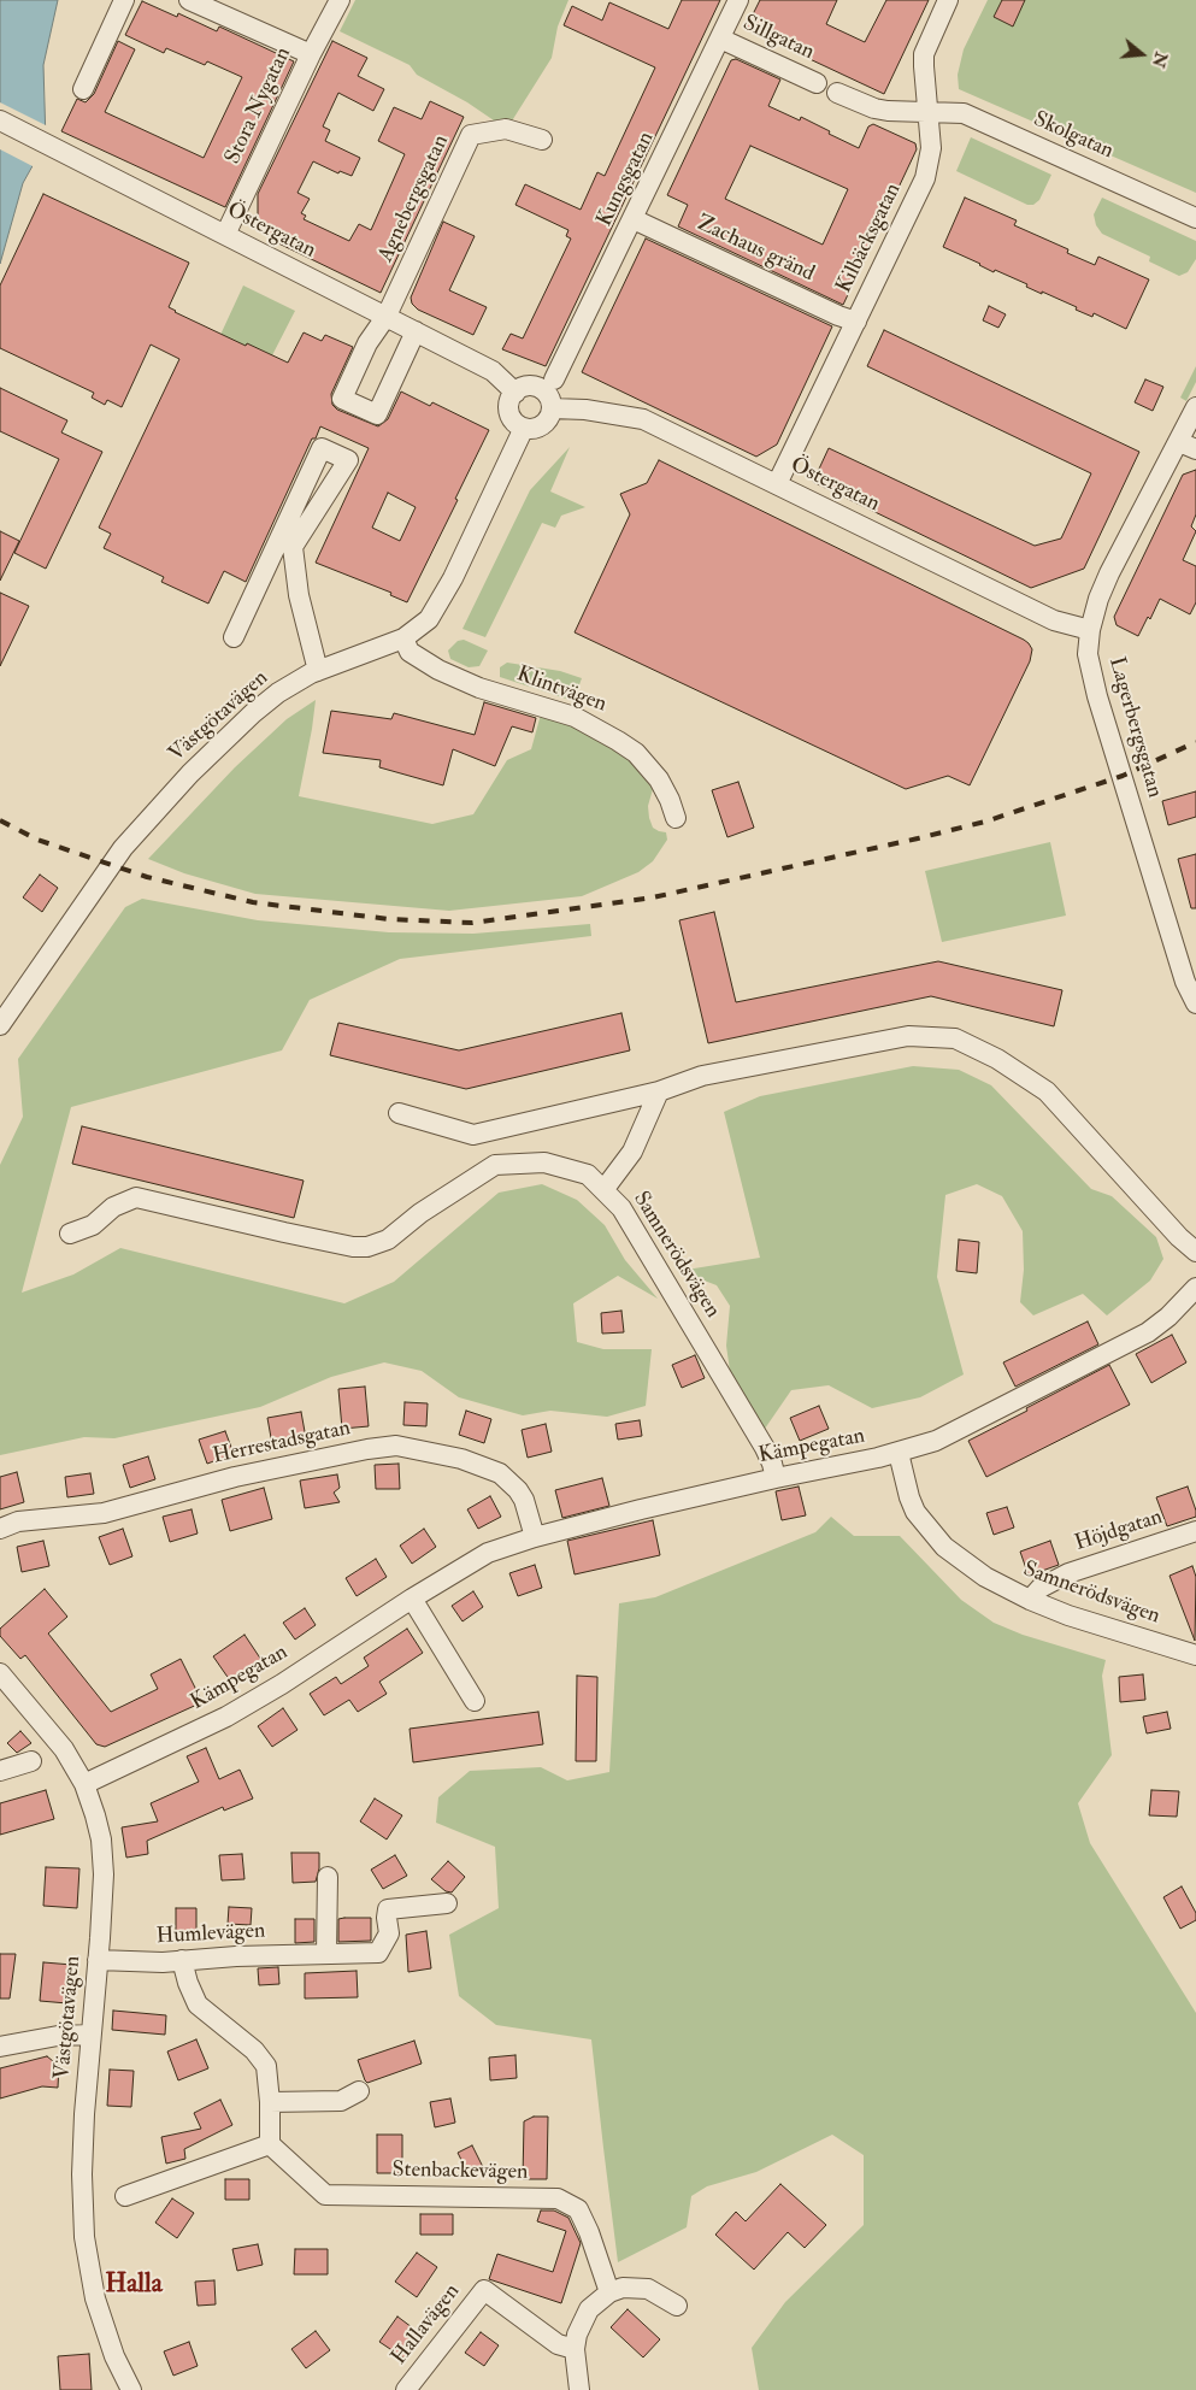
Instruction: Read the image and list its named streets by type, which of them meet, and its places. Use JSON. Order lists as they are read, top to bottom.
{
  "streets": {
    "street": [
      "Sillgatan",
      "Stora Nygatan",
      "Skolgatan",
      "Kungsgatan",
      "Agnebergsgatan",
      "Östergatan",
      "Kilbäcksgatan",
      "Zachaus gränd",
      "Klintvägen",
      "Västgötavägen",
      "Lagerbergsgatan",
      "Samnerödsvägen",
      "Herrestadsgatan",
      "Kämpegatan",
      "Höjdgatan",
      "Humlevägen",
      "Stenbackevägen",
      "Hallavägen"
    ]
  },
  "crossings": [
    ["Sillgatan", "Kungsgatan"],
    ["Stora Nygatan", "Östergatan"],
    ["Skolgatan", "Kilbäcksgatan"],
    ["Kungsgatan", "Zachaus gränd"],
    ["Agnebergsgatan", "Östergatan"],
    ["Östergatan", "Kilbäcksgatan"],
    ["Östergatan", "Västgötavägen"],
    ["Östergatan", "Lagerbergsgatan"],
    ["Kilbäcksgatan", "Zachaus gränd"],
    ["Klintvägen", "Västgötavägen"],
    ["Västgötavägen", "Kämpegatan"],
    ["Västgötavägen", "Humlevägen"],
    ["Samnerödsvägen", "Kämpegatan"],
    ["Samnerödsvägen", "Höjdgatan"],
    ["Herrestadsgatan", "Kämpegatan"]
  ],
  "districts": ["Halla"],
  "north": "right"
}
